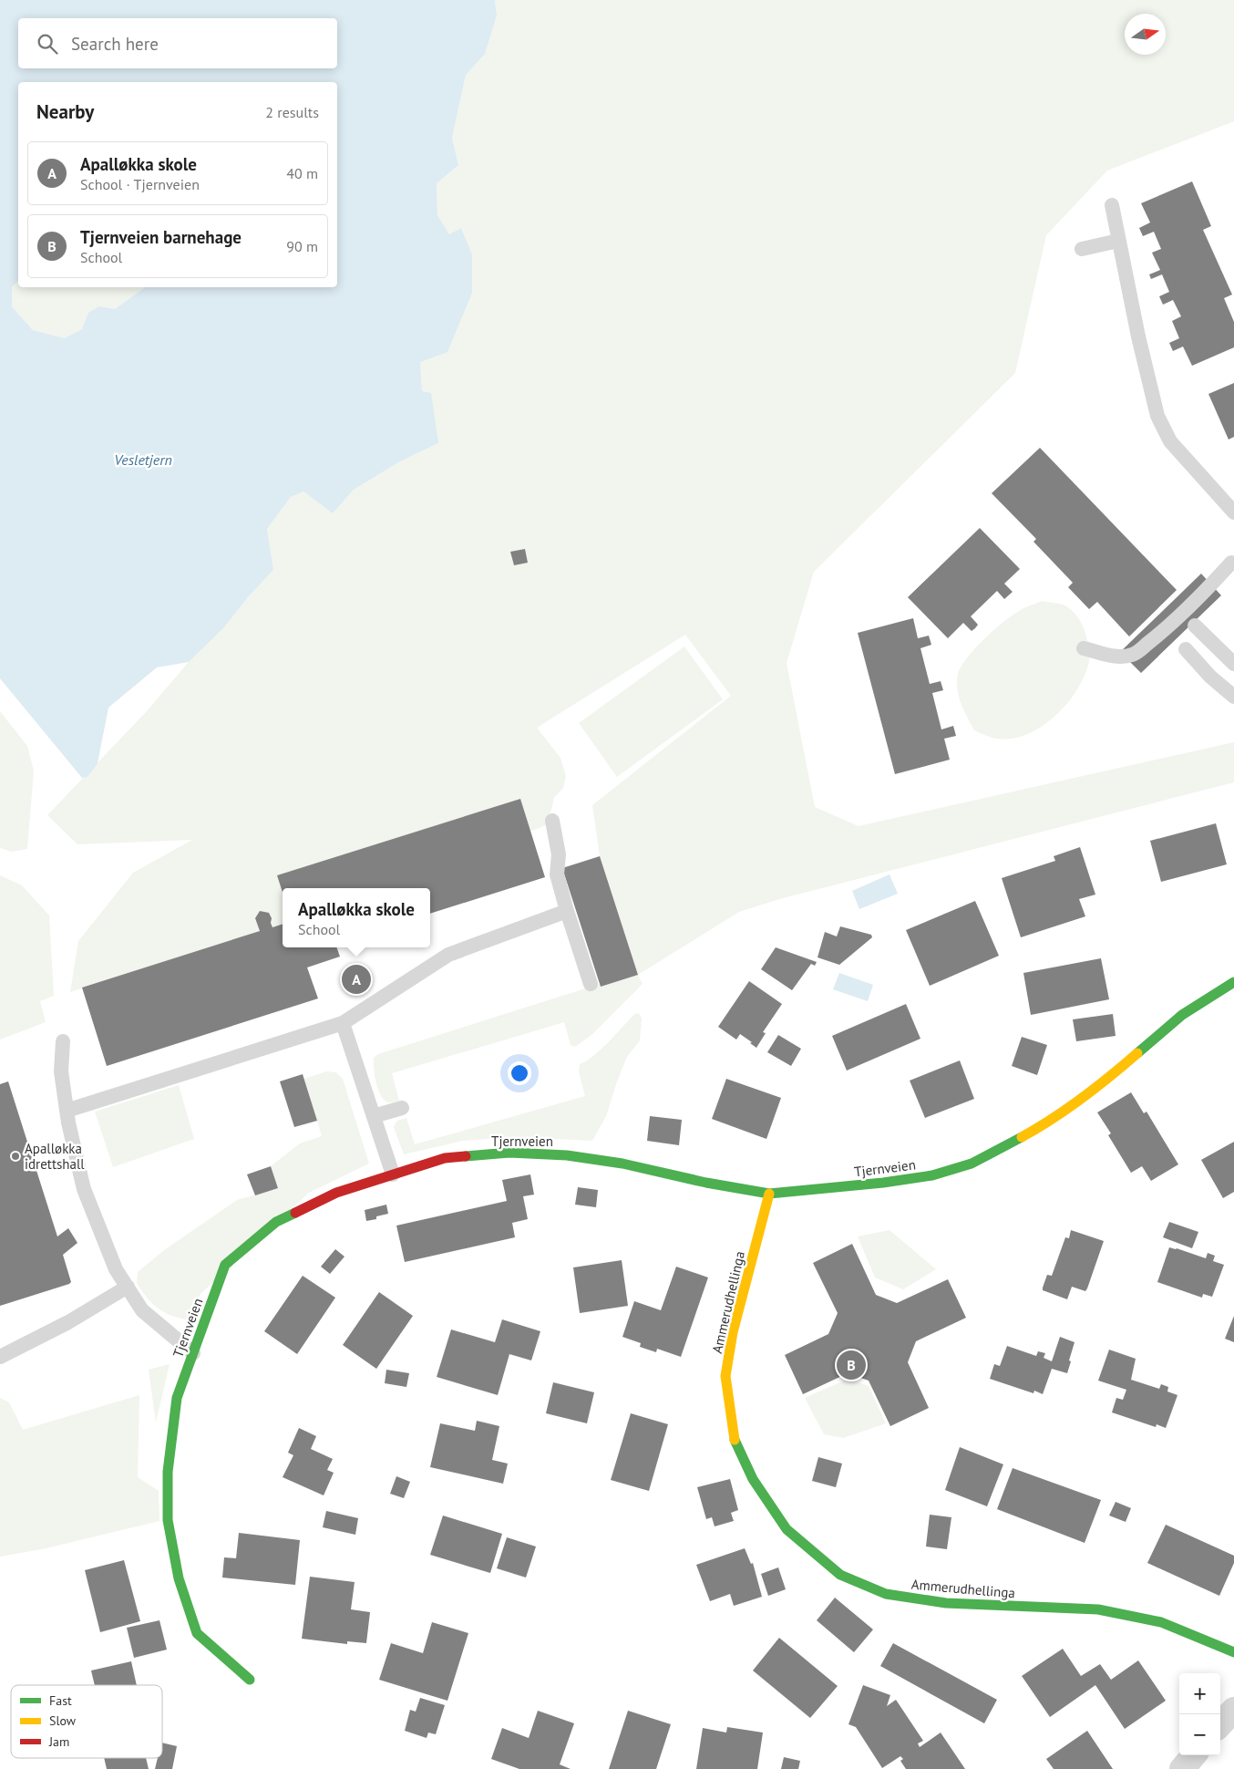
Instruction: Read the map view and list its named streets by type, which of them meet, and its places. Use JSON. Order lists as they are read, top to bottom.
{
  "streets": {
    "street": ["Tjernveien", "Ammerudhellinga"]
  },
  "crossings": [
    ["Tjernveien", "Ammerudhellinga"]
  ],
  "water": ["Vesletjern"],
  "places": ["Apalløkka idrettshall"],
  "legend": ["Fast", "Slow", "Jam"],
  "north": "right",
  "page": {
    "search": "Search here",
    "heading": ["Nearby", "2 results"],
    "list": [
      {
        "mark": "A",
        "name": "Apalløkka skole",
        "note": "School · Tjernveien",
        "value": "40 m"
      },
      {
        "mark": "B",
        "name": "Tjernveien barnehage",
        "note": "School",
        "value": "90 m"
      }
    ],
    "popup": ["Apalløkka skole", "School"],
    "pins": ["A", "B"],
    "map_buttons": ["+", "−"]
  }
}
